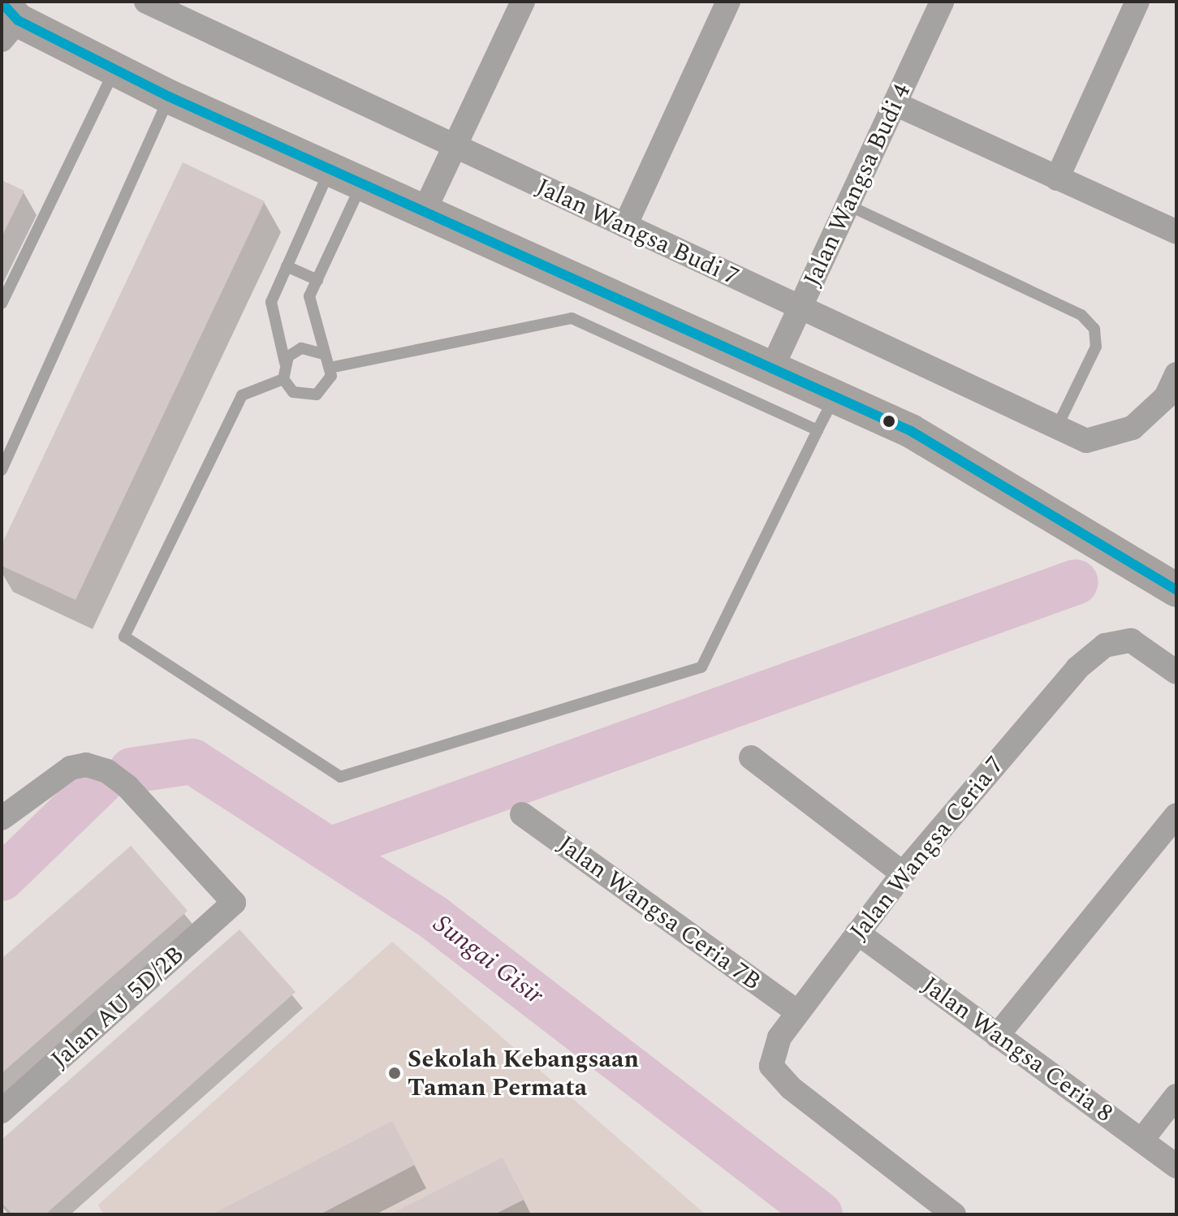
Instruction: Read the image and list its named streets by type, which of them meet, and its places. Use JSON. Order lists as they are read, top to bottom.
{
  "streets": {
    "street": [
      "Jalan Wangsa Budi 4",
      "Jalan Wangsa Budi 7",
      "Jalan Wangsa Ceria 7",
      "Jalan Wangsa Ceria 7B",
      "Jalan AU 5D/2B",
      "Jalan Wangsa Ceria 8"
    ]
  },
  "crossings": [
    ["Jalan Wangsa Budi 4", "Jalan Wangsa Budi 7"],
    ["Jalan Wangsa Ceria 7", "Jalan Wangsa Ceria 7B"],
    ["Jalan Wangsa Ceria 7", "Jalan Wangsa Ceria 8"]
  ],
  "water": ["Sungai Gisir"],
  "places": ["Sekolah Kebangsaan Taman Permata"]
}
